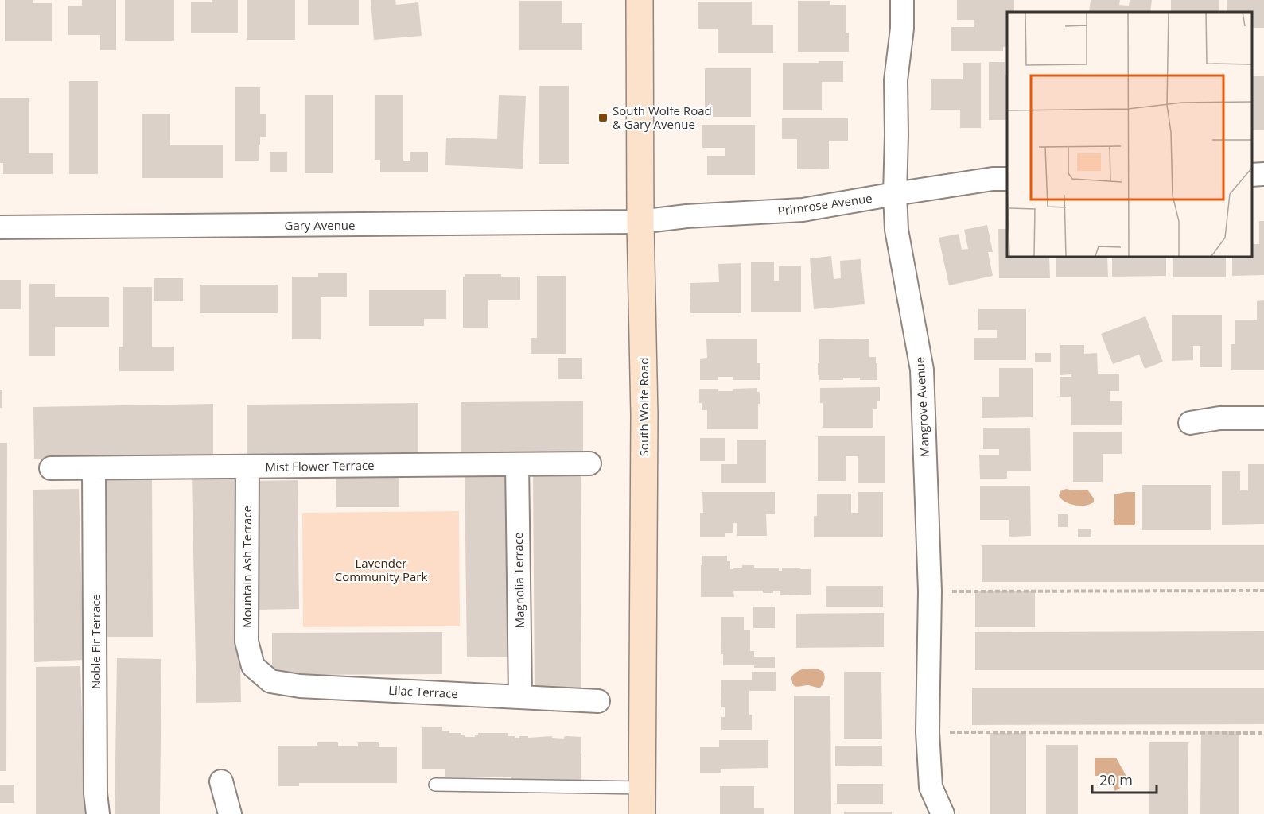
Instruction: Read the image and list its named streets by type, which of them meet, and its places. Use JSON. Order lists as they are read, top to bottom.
{
  "streets": {
    "main road": ["South Wolfe Road"],
    "street": [
      "Primrose Avenue",
      "Gary Avenue",
      "Mangrove Avenue",
      "Mist Flower Terrace",
      "Mountain Ash Terrace",
      "Magnolia Terrace",
      "Noble Fir Terrace",
      "Lilac Terrace"
    ]
  },
  "crossings": [
    ["Primrose Avenue", "Gary Avenue"],
    ["Primrose Avenue", "South Wolfe Road"],
    ["Primrose Avenue", "Mangrove Avenue"],
    ["Gary Avenue", "South Wolfe Road"],
    ["Mist Flower Terrace", "Mountain Ash Terrace"],
    ["Mist Flower Terrace", "Magnolia Terrace"],
    ["Mist Flower Terrace", "Noble Fir Terrace"],
    ["Mountain Ash Terrace", "Lilac Terrace"],
    ["Magnolia Terrace", "Lilac Terrace"]
  ],
  "parks": ["Lavender Community Park"],
  "places": {
    "transit": ["South Wolfe Road & Gary Avenue"]
  },
  "scale_bar": "20 m"
}
